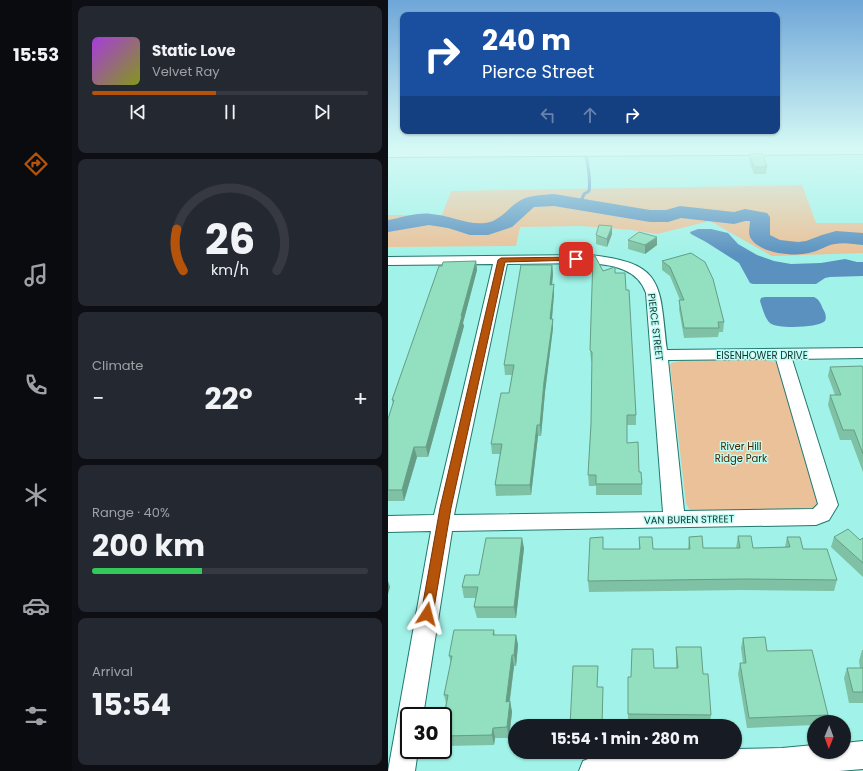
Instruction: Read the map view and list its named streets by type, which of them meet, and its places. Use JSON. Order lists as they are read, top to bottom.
{
  "streets": {
    "street": ["PIERCE STREET", "EISENHOWER DRIVE", "VAN BUREN STREET"]
  },
  "crossings": [
    ["PIERCE STREET", "EISENHOWER DRIVE"],
    ["PIERCE STREET", "VAN BUREN STREET"],
    ["EISENHOWER DRIVE", "VAN BUREN STREET"]
  ],
  "parks": ["River Hill Ridge Park"],
  "north": "bottom",
  "page": {
    "tabs": "15:53",
    "turn": ["240 m", "Pierce Street"],
    "song": ["Static Love", "Velvet Ray"],
    "tile": [
      "Climate",
      ["Range · 40%", "200 km"],
      ["Arrival", "15:54"]
    ],
    "heat": ["−", "22°", "+"],
    "limit": "30",
    "trip": "15:54 · 1 min · 280 m",
    "gauge": ["26", "km/h"]
  }
}
